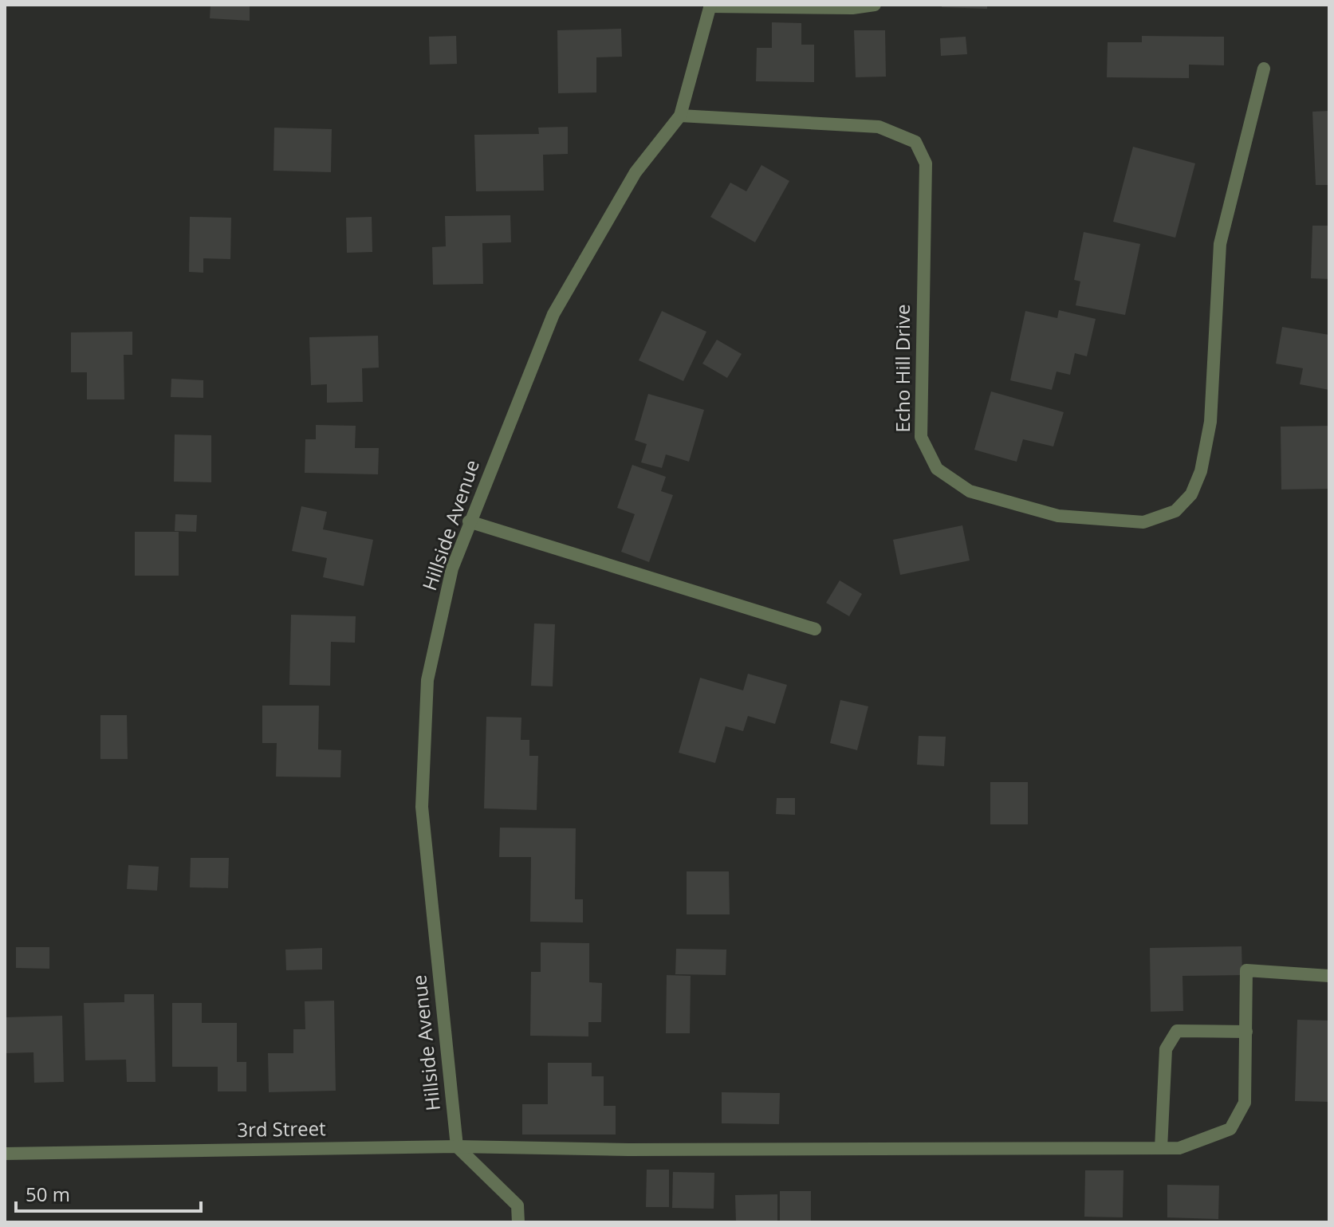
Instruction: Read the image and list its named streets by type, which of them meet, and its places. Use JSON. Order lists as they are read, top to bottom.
{
  "streets": {
    "street": ["Echo Hill Drive", "Hillside Avenue", "3rd Street"]
  },
  "crossings": [
    ["Echo Hill Drive", "Hillside Avenue"],
    ["Hillside Avenue", "3rd Street"]
  ],
  "scale_bar": "50 m"
}
